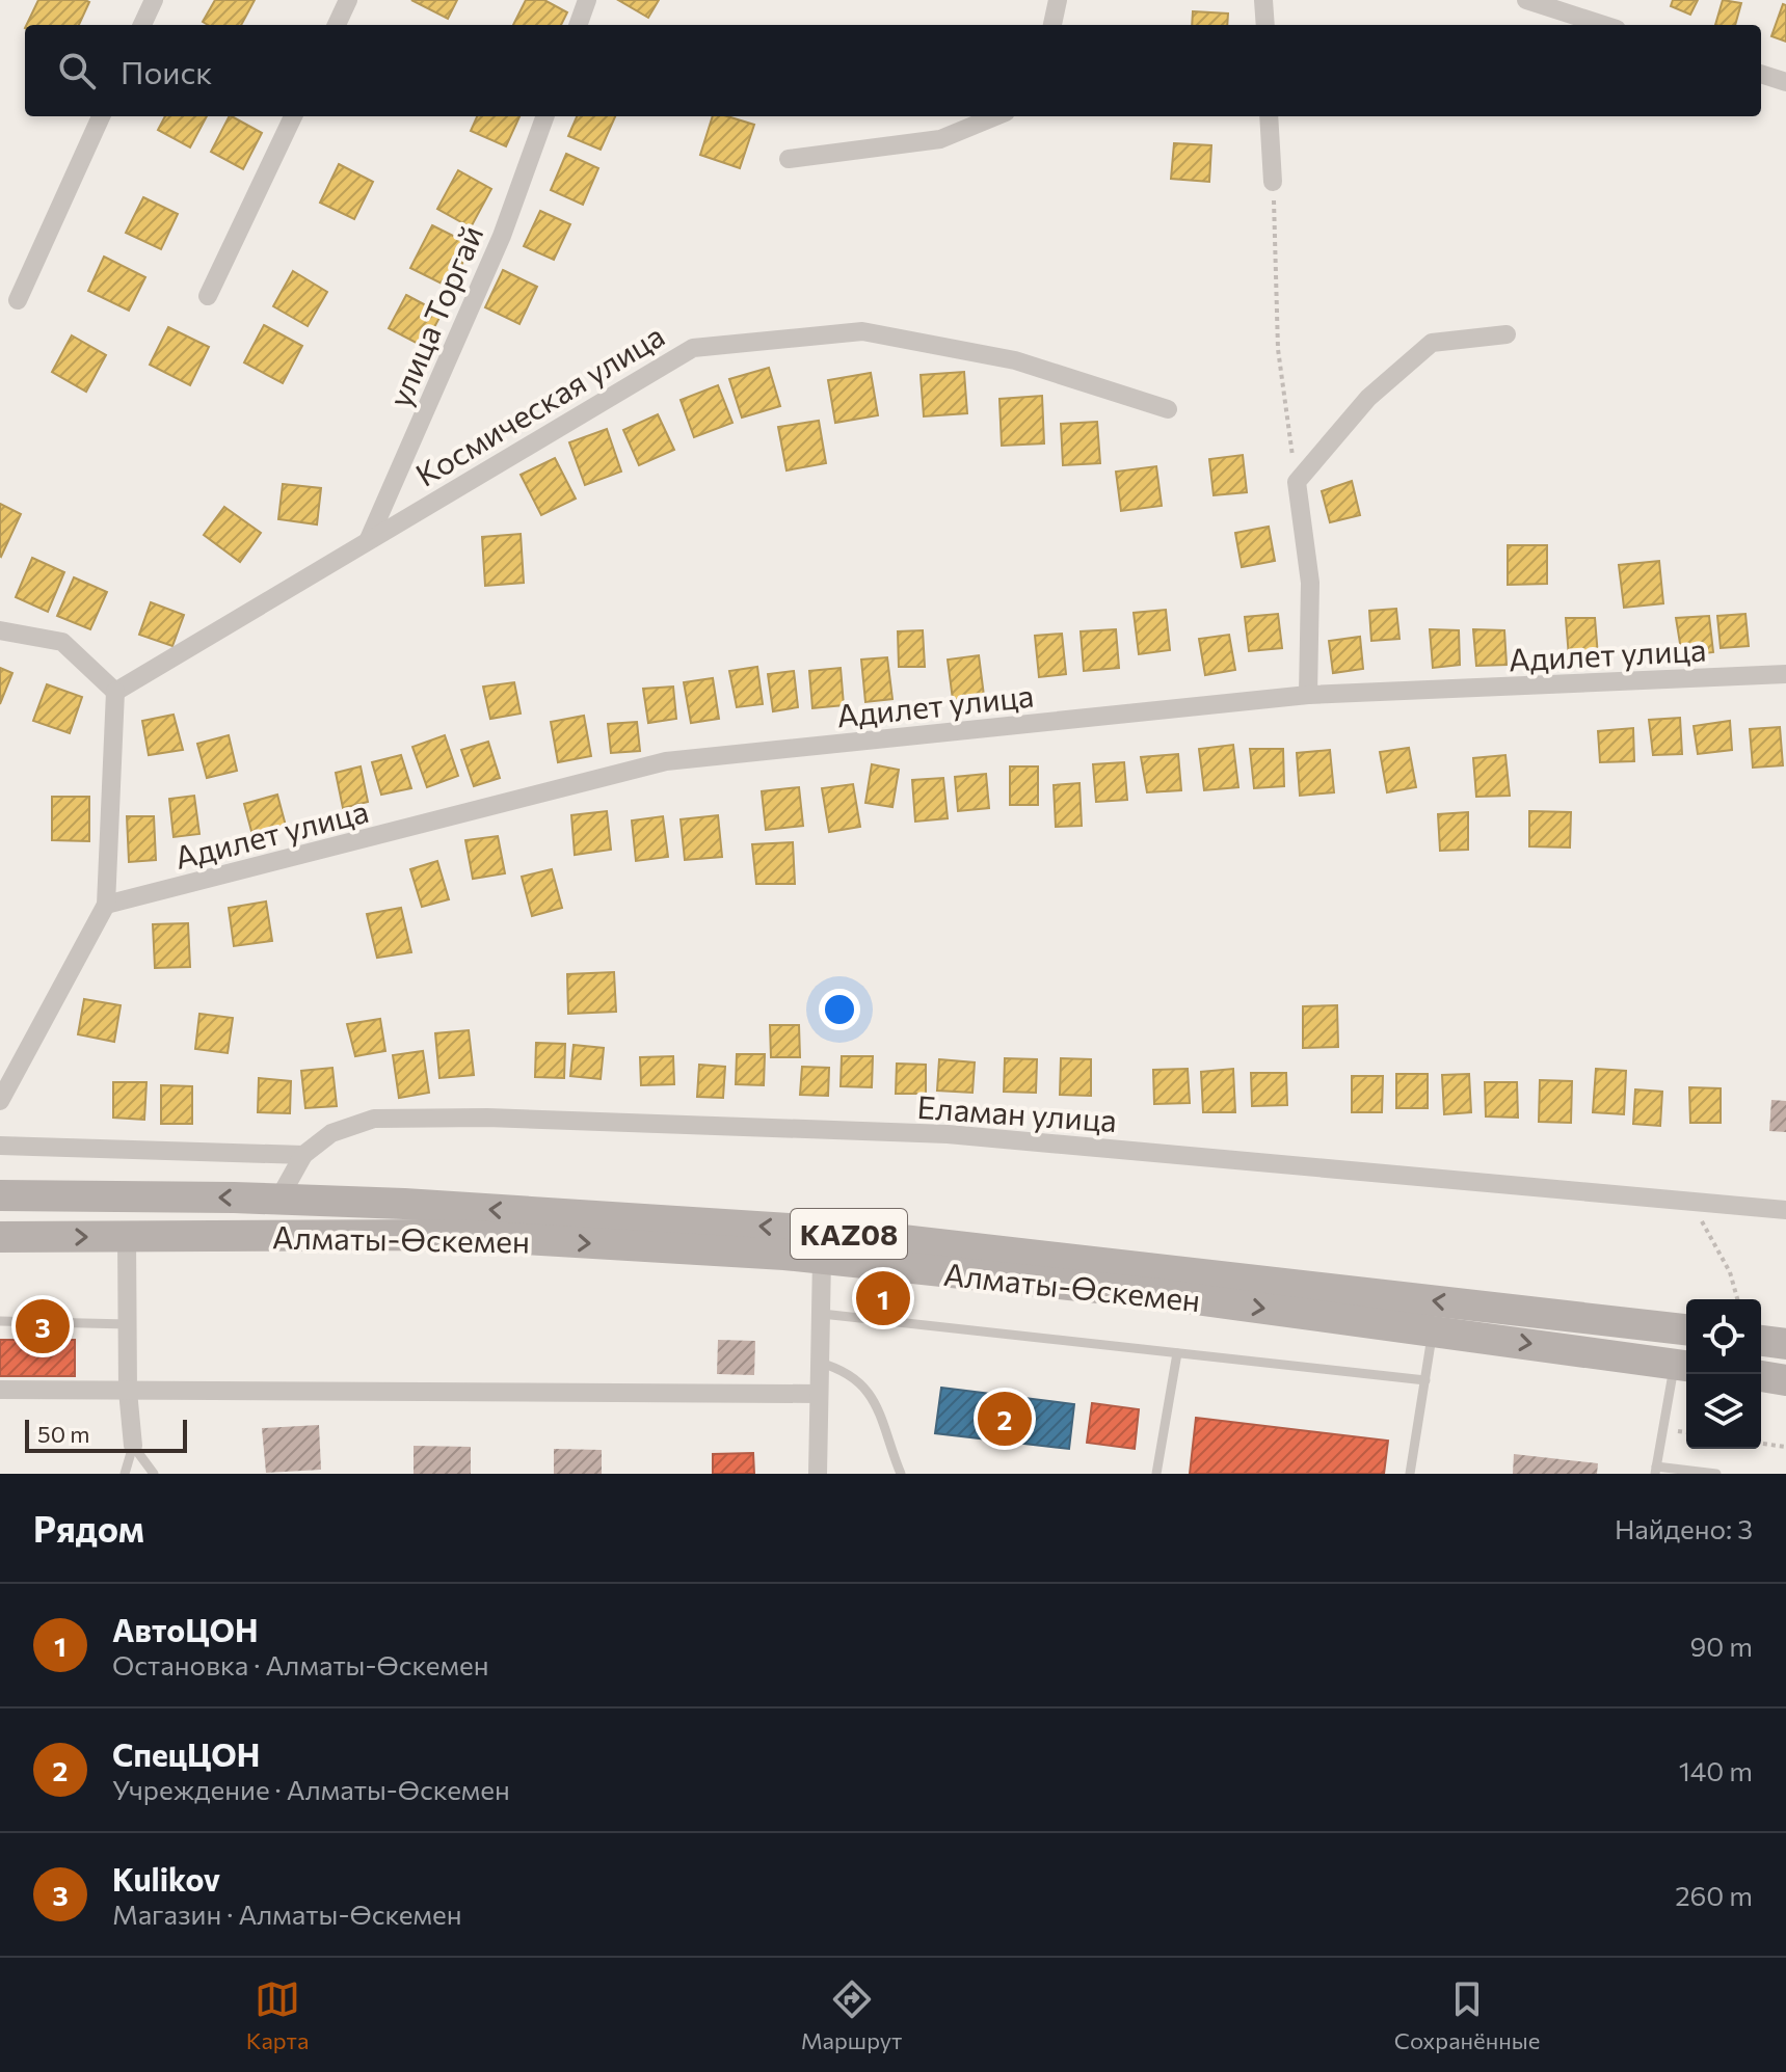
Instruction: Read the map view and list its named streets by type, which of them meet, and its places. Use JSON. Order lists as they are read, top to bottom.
{
  "streets": {
    "main road": ["KAZ08", "Алматы-Өскемен"],
    "street": [
      "улица Торгай",
      "Космическая улица",
      "Адилет улица",
      "Еламан улица"
    ]
  },
  "crossings": [
    ["улица Торгай", "Космическая улица"],
    ["Еламан улица", "Алматы-Өскемен"]
  ],
  "scale_bar": "50 m",
  "page": {
    "search": "Поиск",
    "pins": ["1", "3", "2"],
    "scale": "50 m",
    "heading": ["Рядом", "Найдено: 3"],
    "list": [
      {
        "mark": "1",
        "name": "АвтоЦОН",
        "note": "Остановка · Алматы-Өскемен",
        "value": "90 m"
      },
      {
        "mark": "2",
        "name": "СпецЦОН",
        "note": "Учреждение · Алматы-Өскемен",
        "value": "140 m"
      },
      {
        "mark": "3",
        "name": "Kulikov",
        "note": "Магазин · Алматы-Өскемен",
        "value": "260 m"
      }
    ],
    "nav": ["Карта", "Маршрут", "Сохранённые"]
  }
}
